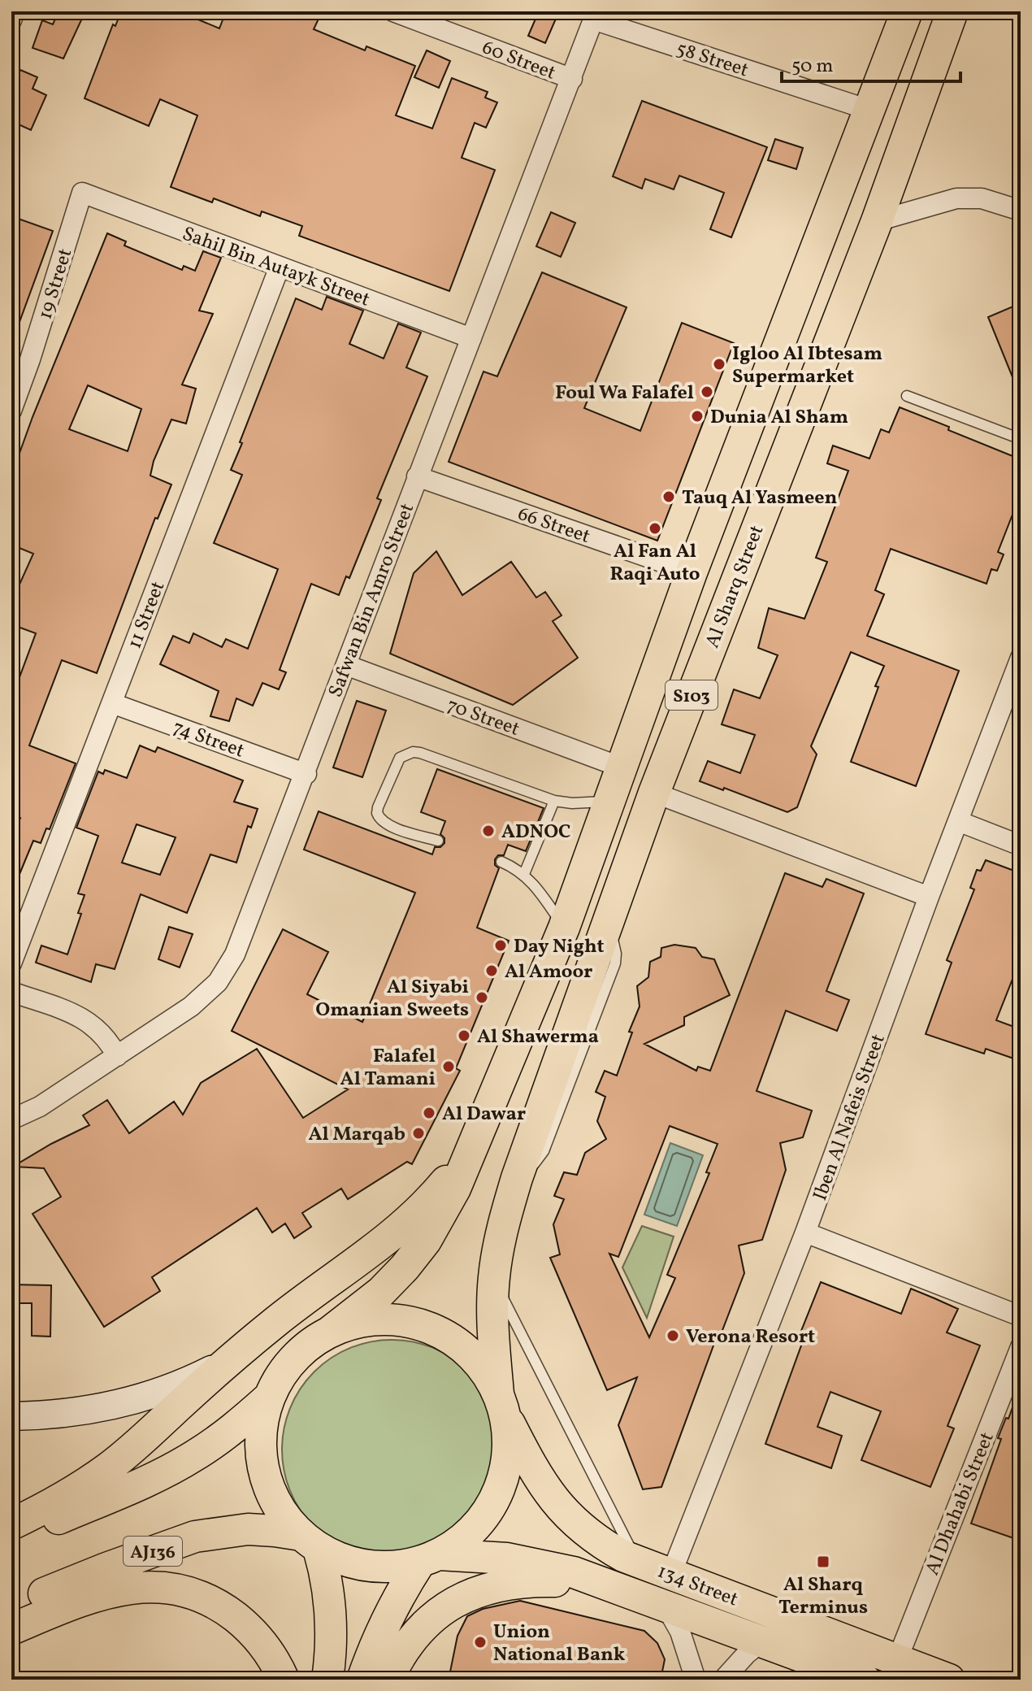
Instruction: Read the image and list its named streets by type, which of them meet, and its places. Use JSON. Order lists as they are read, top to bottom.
{
  "streets": {
    "main road": [
      "Al Sharq Street",
      "S103",
      "AJ136",
      "134 Street"
    ],
    "street": [
      "58 Street",
      "60 Street",
      "Sahil Bin Autayk Street",
      "19 Street",
      "66 Street",
      "Safwan Bin Amro Street",
      "11 Street",
      "70 Street",
      "74 Street",
      "Iben Al Nafeis Street",
      "Al Dhahabi Street"
    ]
  },
  "crossings": [
    ["58 Street", "Safwan Bin Amro Street"],
    ["58 Street", "S103"],
    ["60 Street", "Safwan Bin Amro Street"],
    ["Sahil Bin Autayk Street", "19 Street"],
    ["Sahil Bin Autayk Street", "Safwan Bin Amro Street"],
    ["Sahil Bin Autayk Street", "11 Street"],
    ["66 Street", "Safwan Bin Amro Street"],
    ["66 Street", "S103"],
    ["Al Sharq Street", "134 Street"],
    ["Safwan Bin Amro Street", "70 Street"],
    ["Safwan Bin Amro Street", "74 Street"],
    ["11 Street", "74 Street"],
    ["S103", "70 Street"],
    ["S103", "134 Street"],
    ["Iben Al Nafeis Street", "134 Street"],
    ["Al Dhahabi Street", "134 Street"],
    ["AJ136", "134 Street"]
  ],
  "places": {
    "other": [
      "Igloo Al Ibtesam Supermarket",
      "Foul Wa Falafel",
      "Dunia Al Sham",
      "Tauq Al Yasmeen",
      "Al Fan Al Raqi Auto",
      "ADNOC",
      "Day Night",
      "Al Amoor",
      "Al Siyabi Omanian Sweets",
      "Al Shawerma",
      "Falafel Al Tamani",
      "Al Dawar",
      "Al Marqab",
      "Verona Resort",
      "Union National Bank"
    ],
    "transit": ["Al Sharq Terminus"]
  },
  "scale_bar": "50 m"
}
